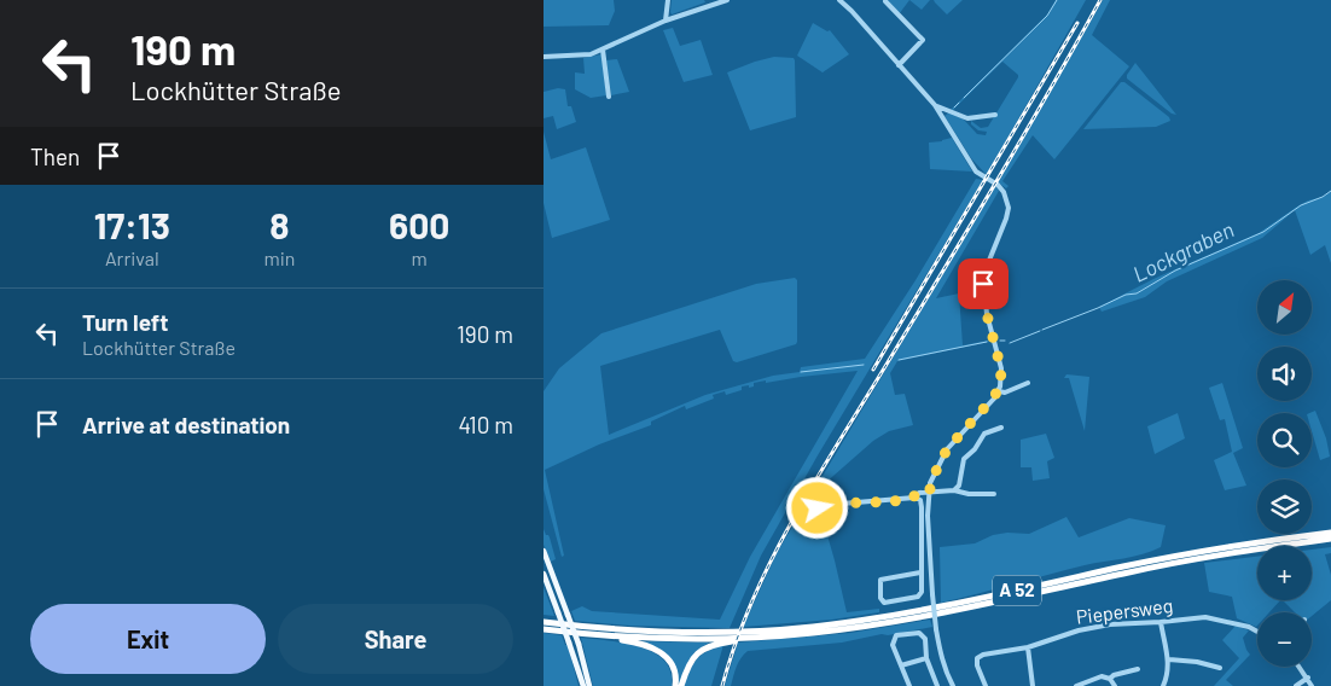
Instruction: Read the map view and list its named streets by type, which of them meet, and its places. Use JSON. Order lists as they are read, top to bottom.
{
  "streets": {
    "highway": ["A 52"],
    "street": ["Piepersweg"]
  },
  "water": ["Lockgraben"],
  "north": "top right",
  "page": {
    "turn": ["190 m", "Lockhütter Straße"],
    "then": "Then",
    "eta": [
      "17:13",
      "Arrival",
      "8",
      "min",
      "600",
      "m"
    ],
    "map_buttons": ["+", "−"],
    "list": [
      {
        "name": "Turn left",
        "note": "Lockhütter Straße",
        "value": "190 m"
      },
      {
        "name": "Arrive at destination",
        "value": "410 m"
      }
    ],
    "buttons": ["Exit", "Share"]
  }
}
